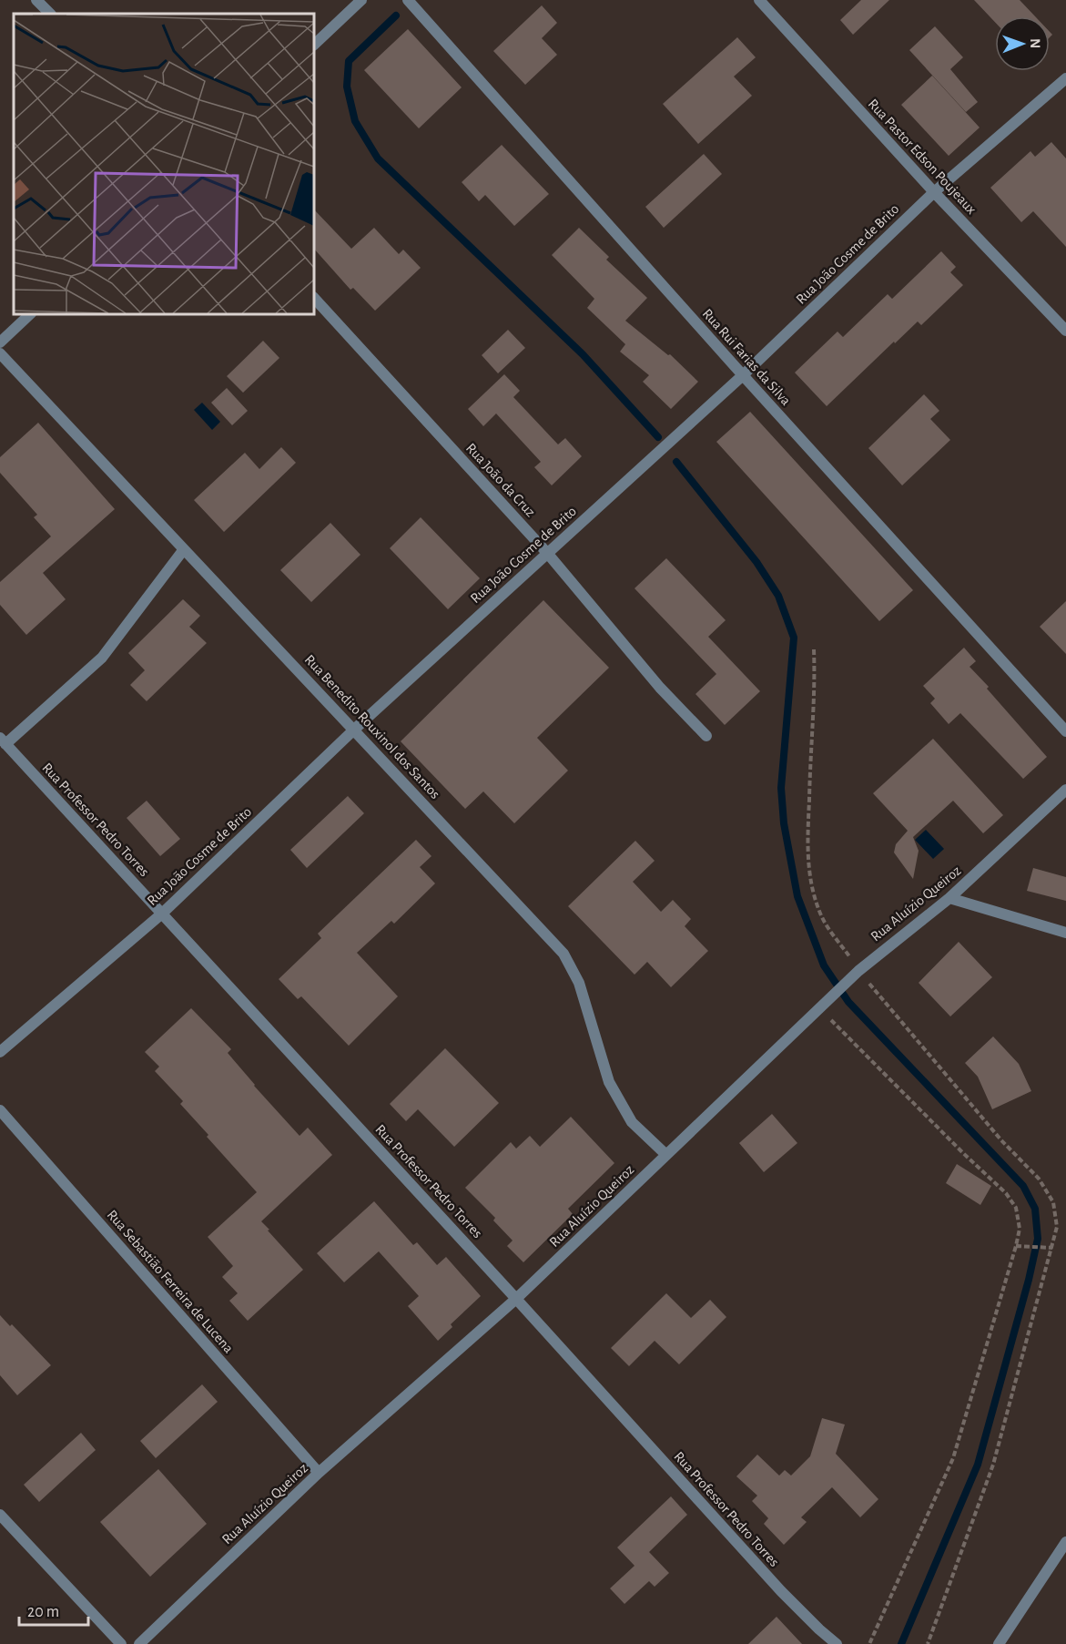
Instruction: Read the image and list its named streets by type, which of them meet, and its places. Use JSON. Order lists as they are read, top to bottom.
{
  "streets": {
    "street": [
      "Rua Pastor Edson Poujeaux",
      "Rua João Cosme de Brito",
      "Rua Rui Farias da Silva",
      "Rua João da Cruz",
      "Rua Benedito Rouxinol dos Santos",
      "Rua Professor Pedro Torres",
      "Rua Aluízio Queiroz",
      "Rua Sebastião Ferreira de Lucena"
    ]
  },
  "crossings": [
    ["Rua Pastor Edson Poujeaux", "Rua João Cosme de Brito"],
    ["Rua João Cosme de Brito", "Rua Rui Farias da Silva"],
    ["Rua João Cosme de Brito", "Rua João da Cruz"],
    ["Rua João Cosme de Brito", "Rua Benedito Rouxinol dos Santos"],
    ["Rua João Cosme de Brito", "Rua Professor Pedro Torres"],
    ["Rua Benedito Rouxinol dos Santos", "Rua Aluízio Queiroz"],
    ["Rua Professor Pedro Torres", "Rua Aluízio Queiroz"],
    ["Rua Aluízio Queiroz", "Rua Sebastião Ferreira de Lucena"]
  ],
  "scale_bar": "20 m",
  "north": "right"
}
